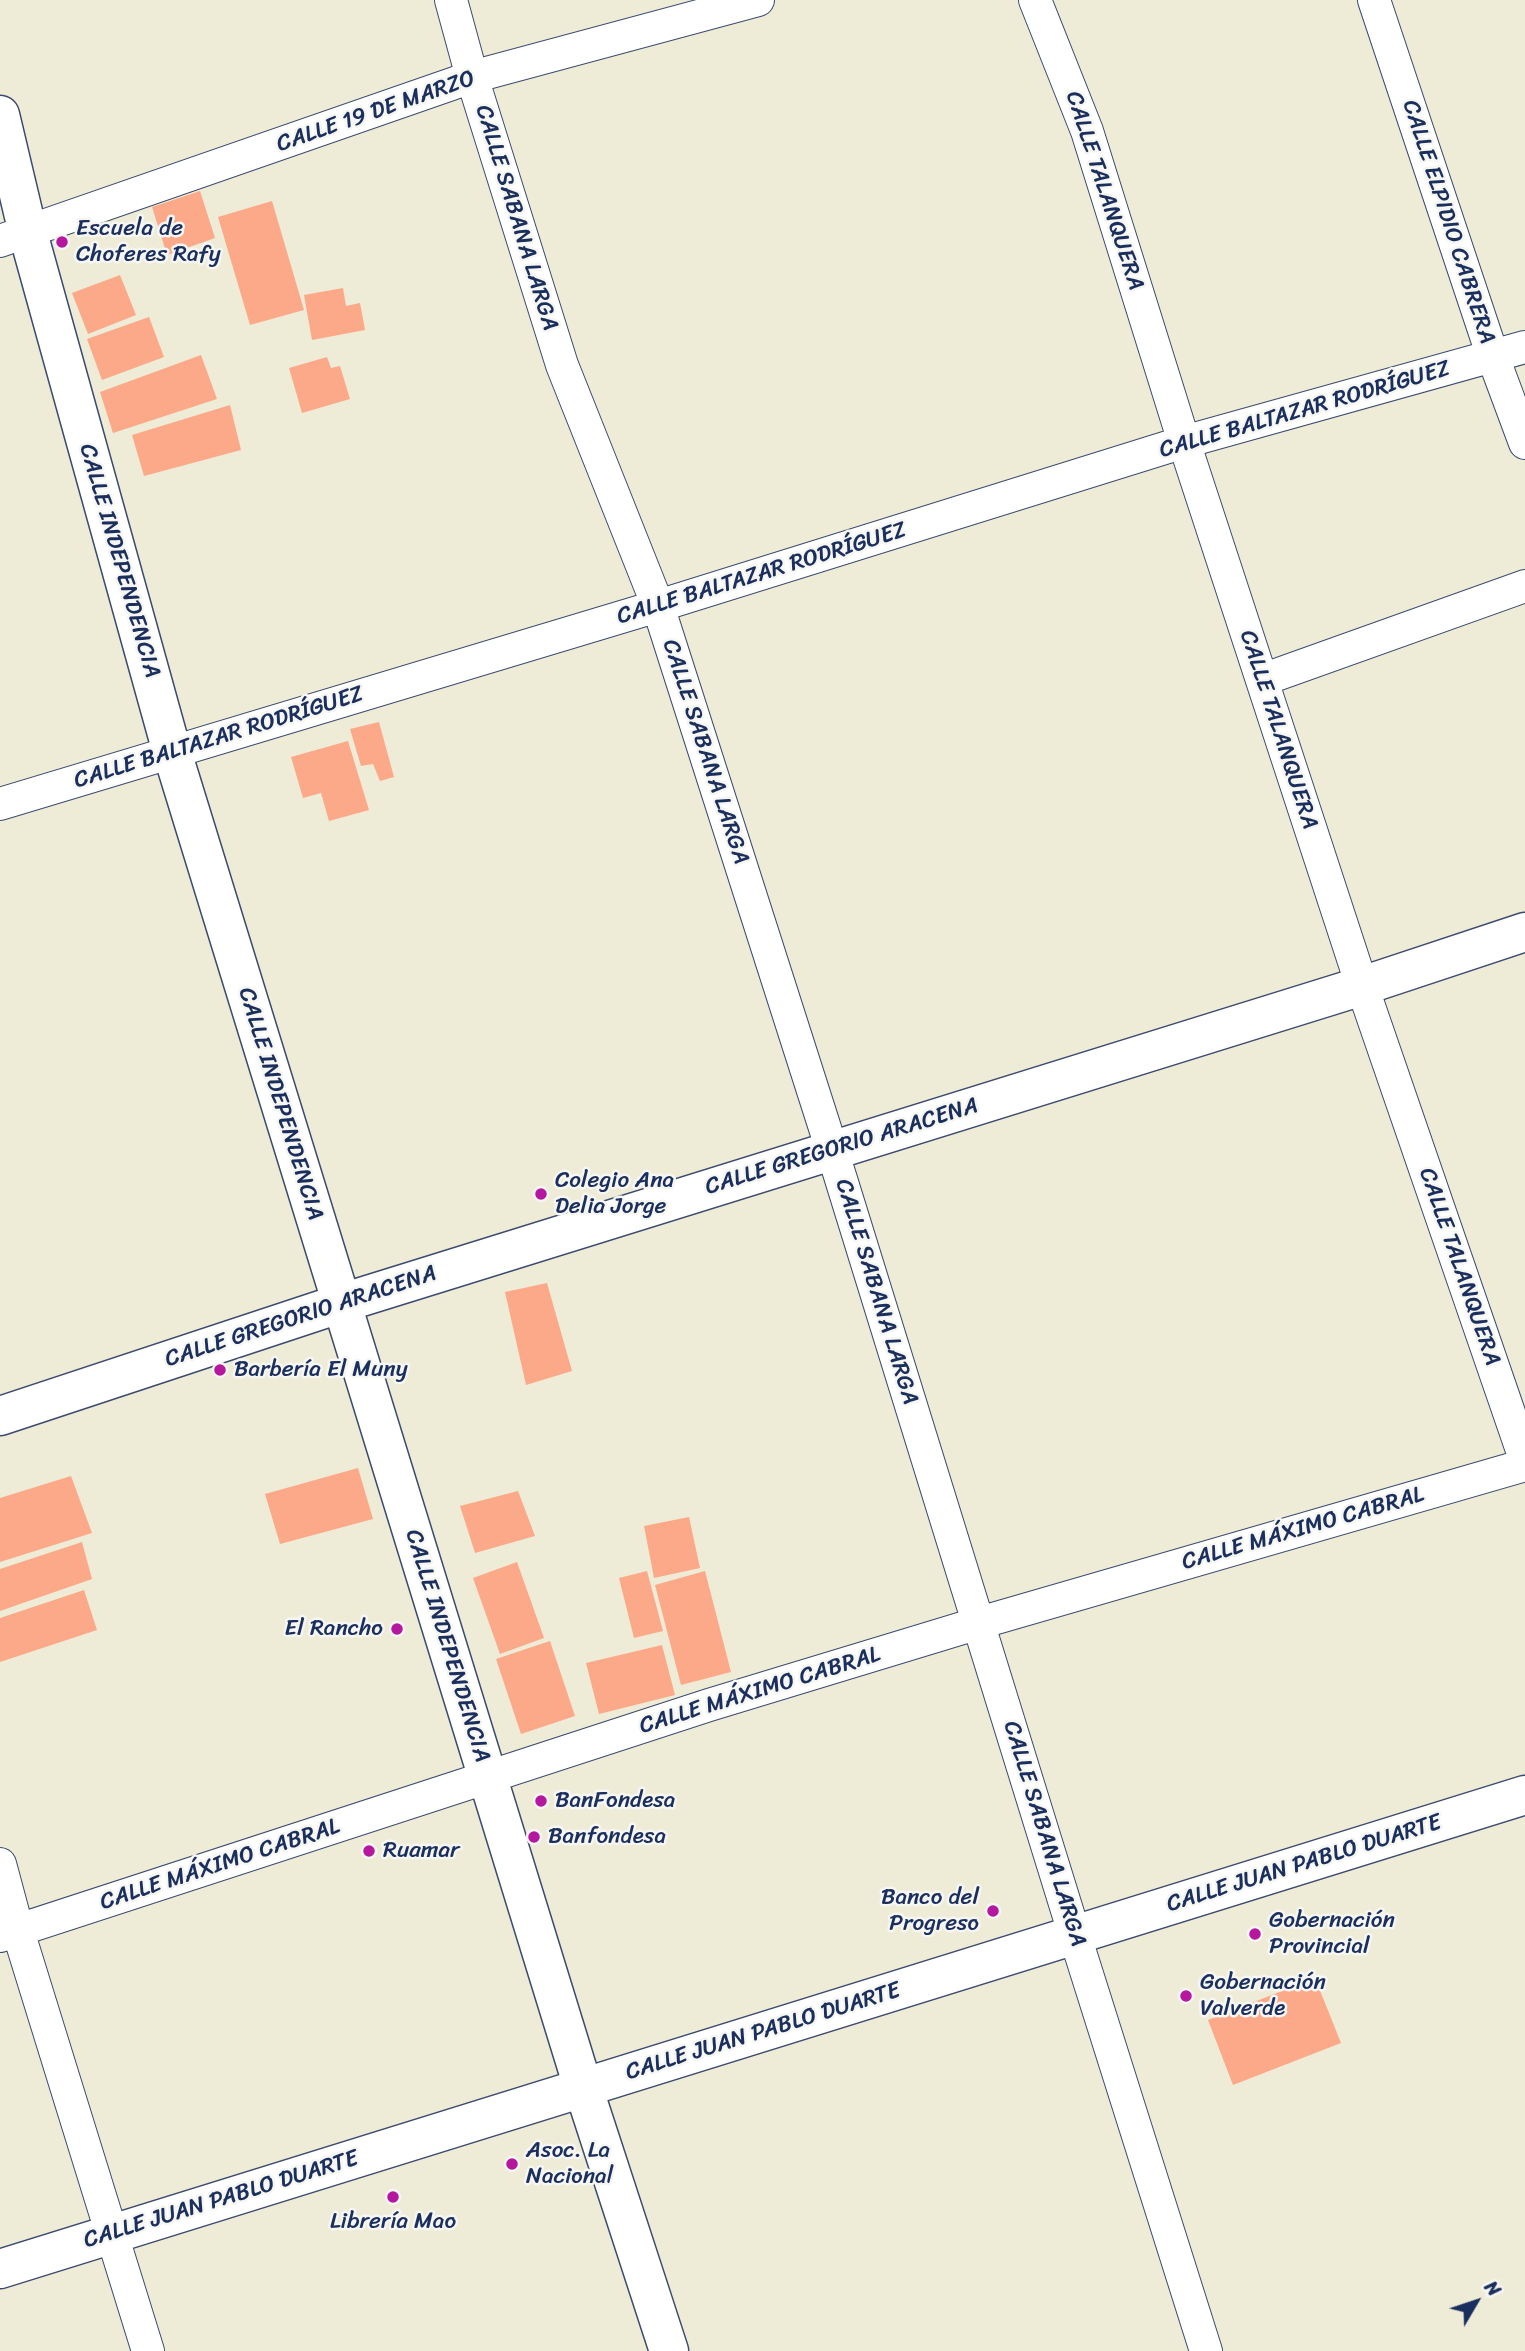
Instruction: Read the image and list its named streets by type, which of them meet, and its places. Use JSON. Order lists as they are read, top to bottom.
{
  "streets": {
    "street": [
      "CALLE 19 DE MARZO",
      "CALLE TALANQUERA",
      "CALLE SABANA LARGA",
      "CALLE ELPIDIO CABRERA",
      "CALLE BALTAZAR RODRÍGUEZ",
      "CALLE INDEPENDENCIA",
      "CALLE GREGORIO ARACENA",
      "CALLE MÁXIMO CABRAL",
      "CALLE JUAN PABLO DUARTE"
    ]
  },
  "crossings": [
    ["CALLE 19 DE MARZO", "CALLE SABANA LARGA"],
    ["CALLE 19 DE MARZO", "CALLE INDEPENDENCIA"],
    ["CALLE TALANQUERA", "CALLE BALTAZAR RODRÍGUEZ"],
    ["CALLE TALANQUERA", "CALLE GREGORIO ARACENA"],
    ["CALLE SABANA LARGA", "CALLE BALTAZAR RODRÍGUEZ"],
    ["CALLE SABANA LARGA", "CALLE GREGORIO ARACENA"],
    ["CALLE SABANA LARGA", "CALLE MÁXIMO CABRAL"],
    ["CALLE SABANA LARGA", "CALLE JUAN PABLO DUARTE"],
    ["CALLE ELPIDIO CABRERA", "CALLE BALTAZAR RODRÍGUEZ"],
    ["CALLE BALTAZAR RODRÍGUEZ", "CALLE INDEPENDENCIA"],
    ["CALLE INDEPENDENCIA", "CALLE GREGORIO ARACENA"],
    ["CALLE INDEPENDENCIA", "CALLE MÁXIMO CABRAL"],
    ["CALLE INDEPENDENCIA", "CALLE JUAN PABLO DUARTE"]
  ],
  "places": [
    "Escuela de Choferes Rafy",
    "Colegio Ana Delia Jorge",
    "Barbería El Muny",
    "El Rancho",
    "BanFondesa",
    "Banfondesa",
    "Ruamar",
    "Banco del Progreso",
    "Gobernación Provincial",
    "Gobernación Valverde",
    "Asoc. La Nacional",
    "Librería Mao"
  ],
  "north": "top right"
}
